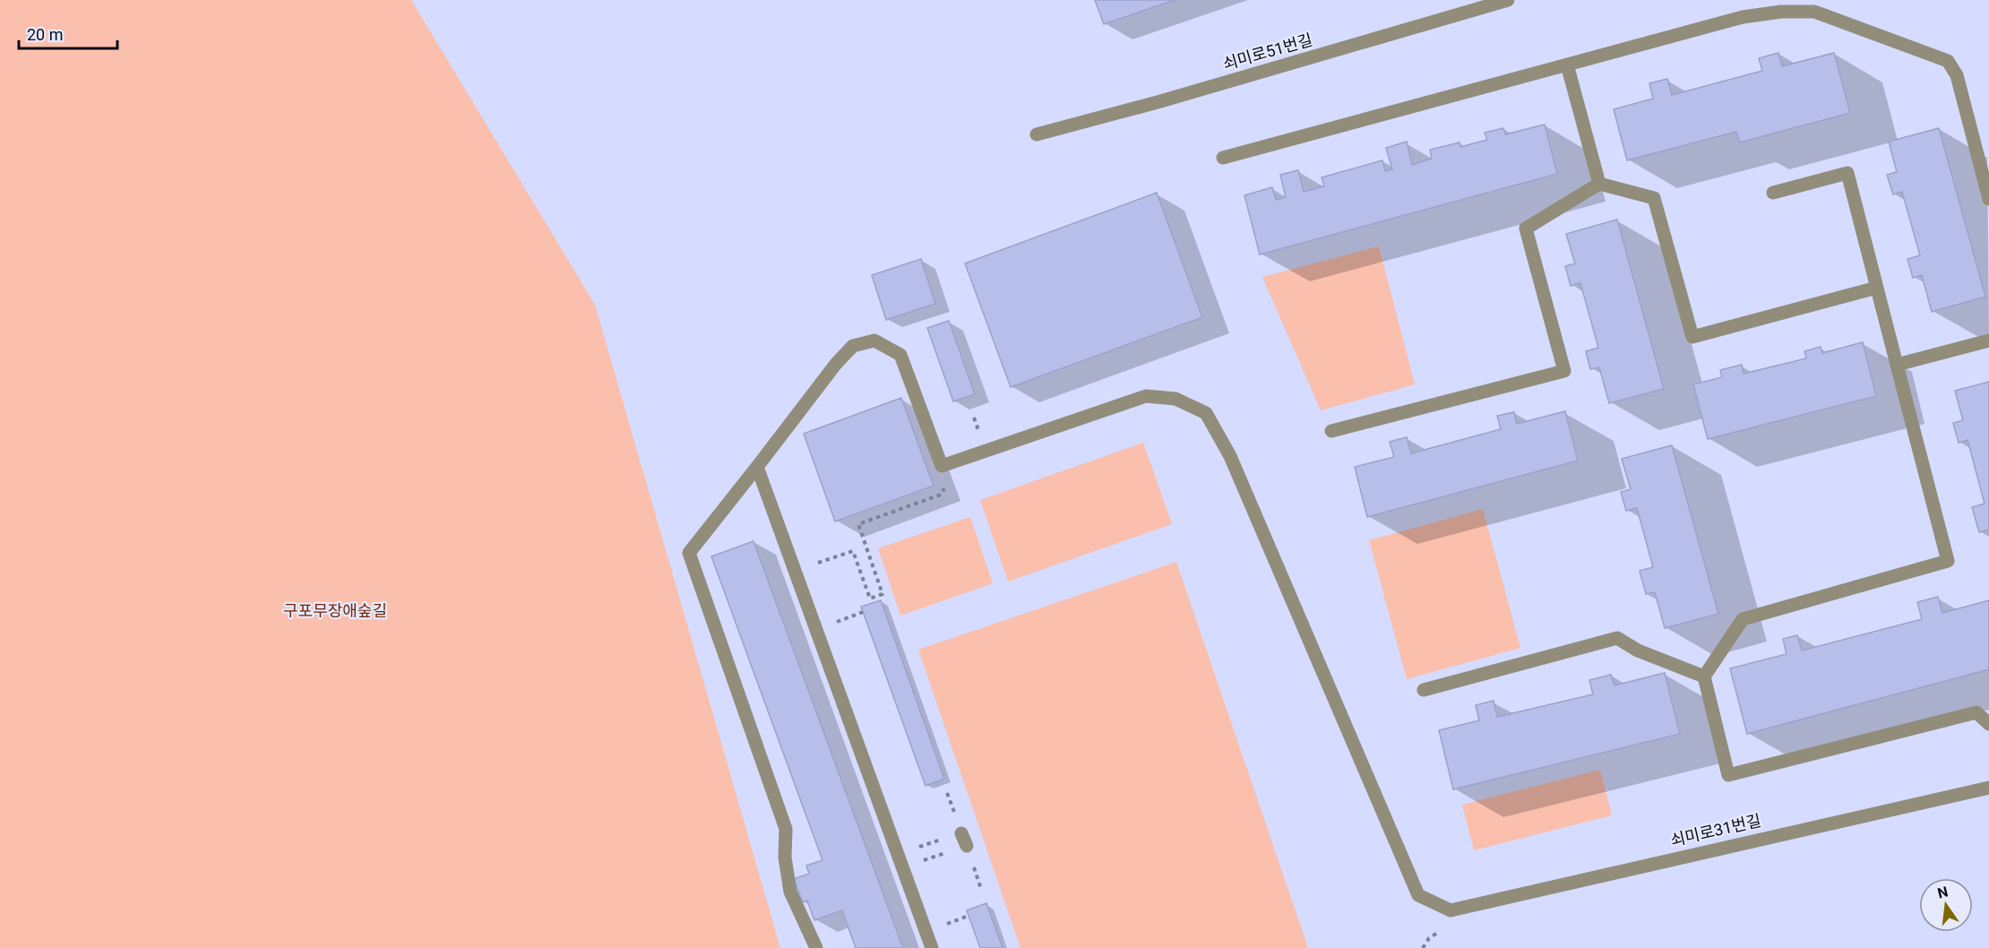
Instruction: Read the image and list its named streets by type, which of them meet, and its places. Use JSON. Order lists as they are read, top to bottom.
{
  "streets": {
    "street": ["쇠미로51번길", "쇠미로31번길"]
  },
  "parks": ["구포무장애숲길"],
  "scale_bar": "20 m",
  "north": "top"
}
